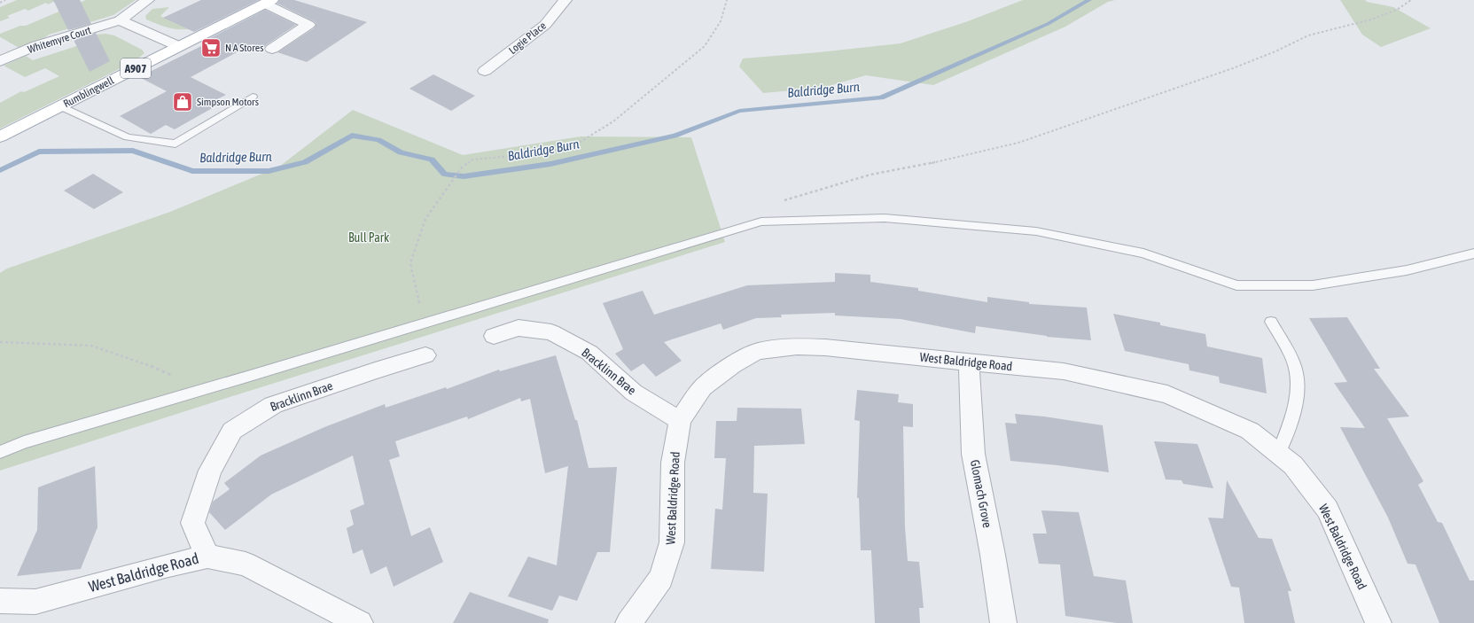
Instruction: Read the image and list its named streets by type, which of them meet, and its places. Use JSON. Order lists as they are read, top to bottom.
{
  "streets": {
    "main road": ["A907", "Rumblingwell"],
    "street": [
      "Logie Place",
      "Whitemyre Court",
      "West Baldridge Road",
      "Bracklinn Brae",
      "Glomach Grove"
    ]
  },
  "crossings": [
    ["West Baldridge Road", "Bracklinn Brae"],
    ["West Baldridge Road", "Glomach Grove"]
  ],
  "water": ["Baldridge Burn"],
  "parks": ["Bull Park"],
  "places": {
    "supermarket": ["N A Stores"],
    "shop": ["Simpson Motors"]
  }
}
